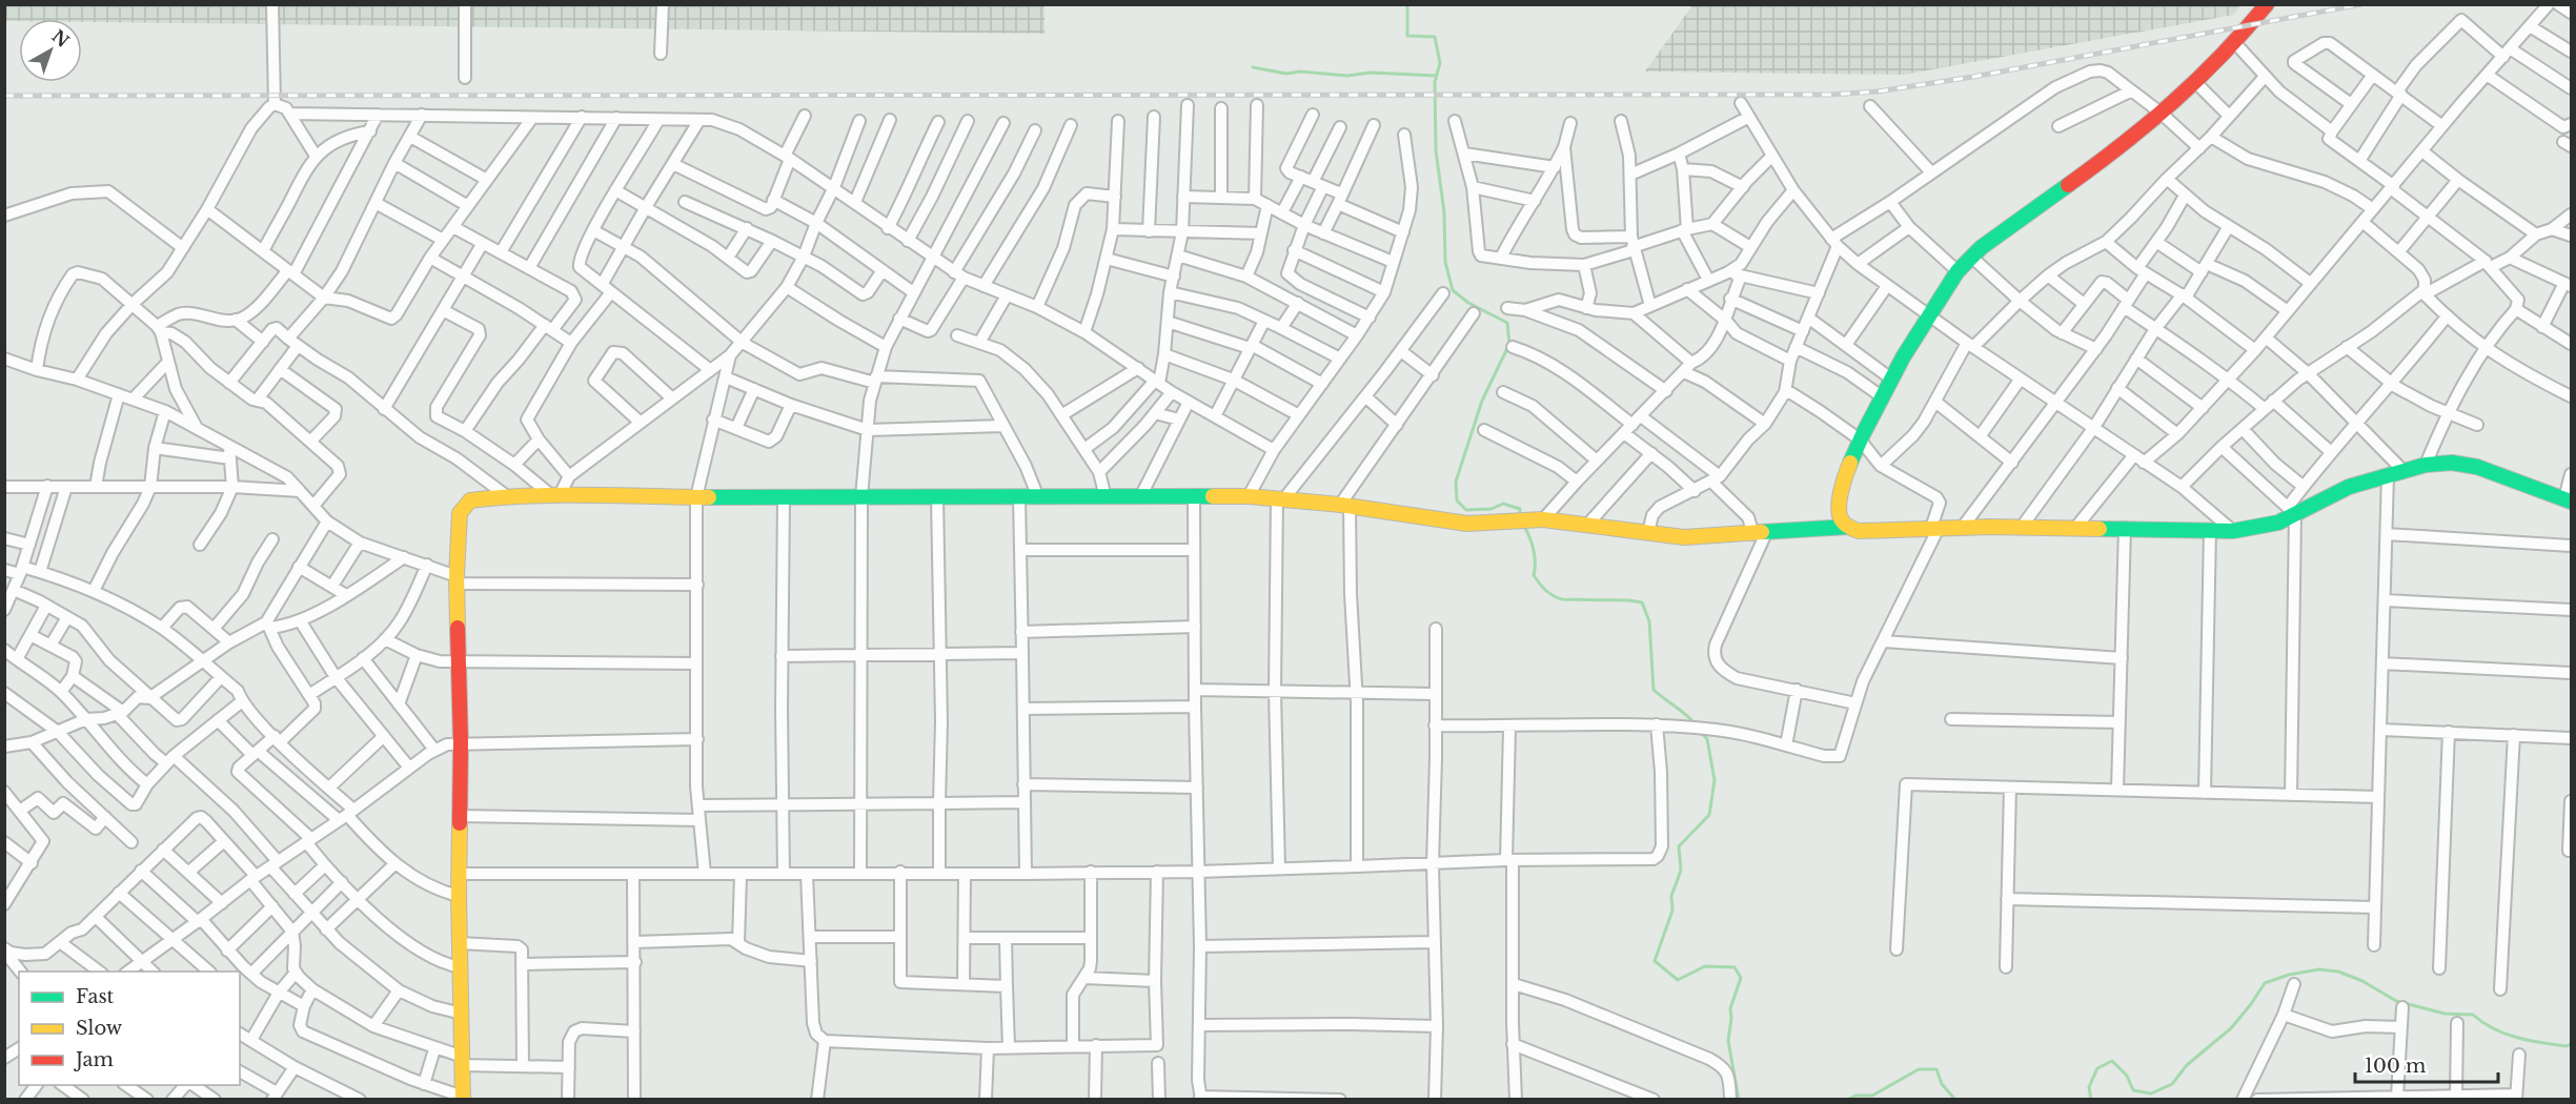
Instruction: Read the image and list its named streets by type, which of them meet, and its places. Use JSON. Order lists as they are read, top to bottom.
{
  "legend": ["Fast", "Slow", "Jam"],
  "scale_bar": "100 m",
  "north": "top right"
}
